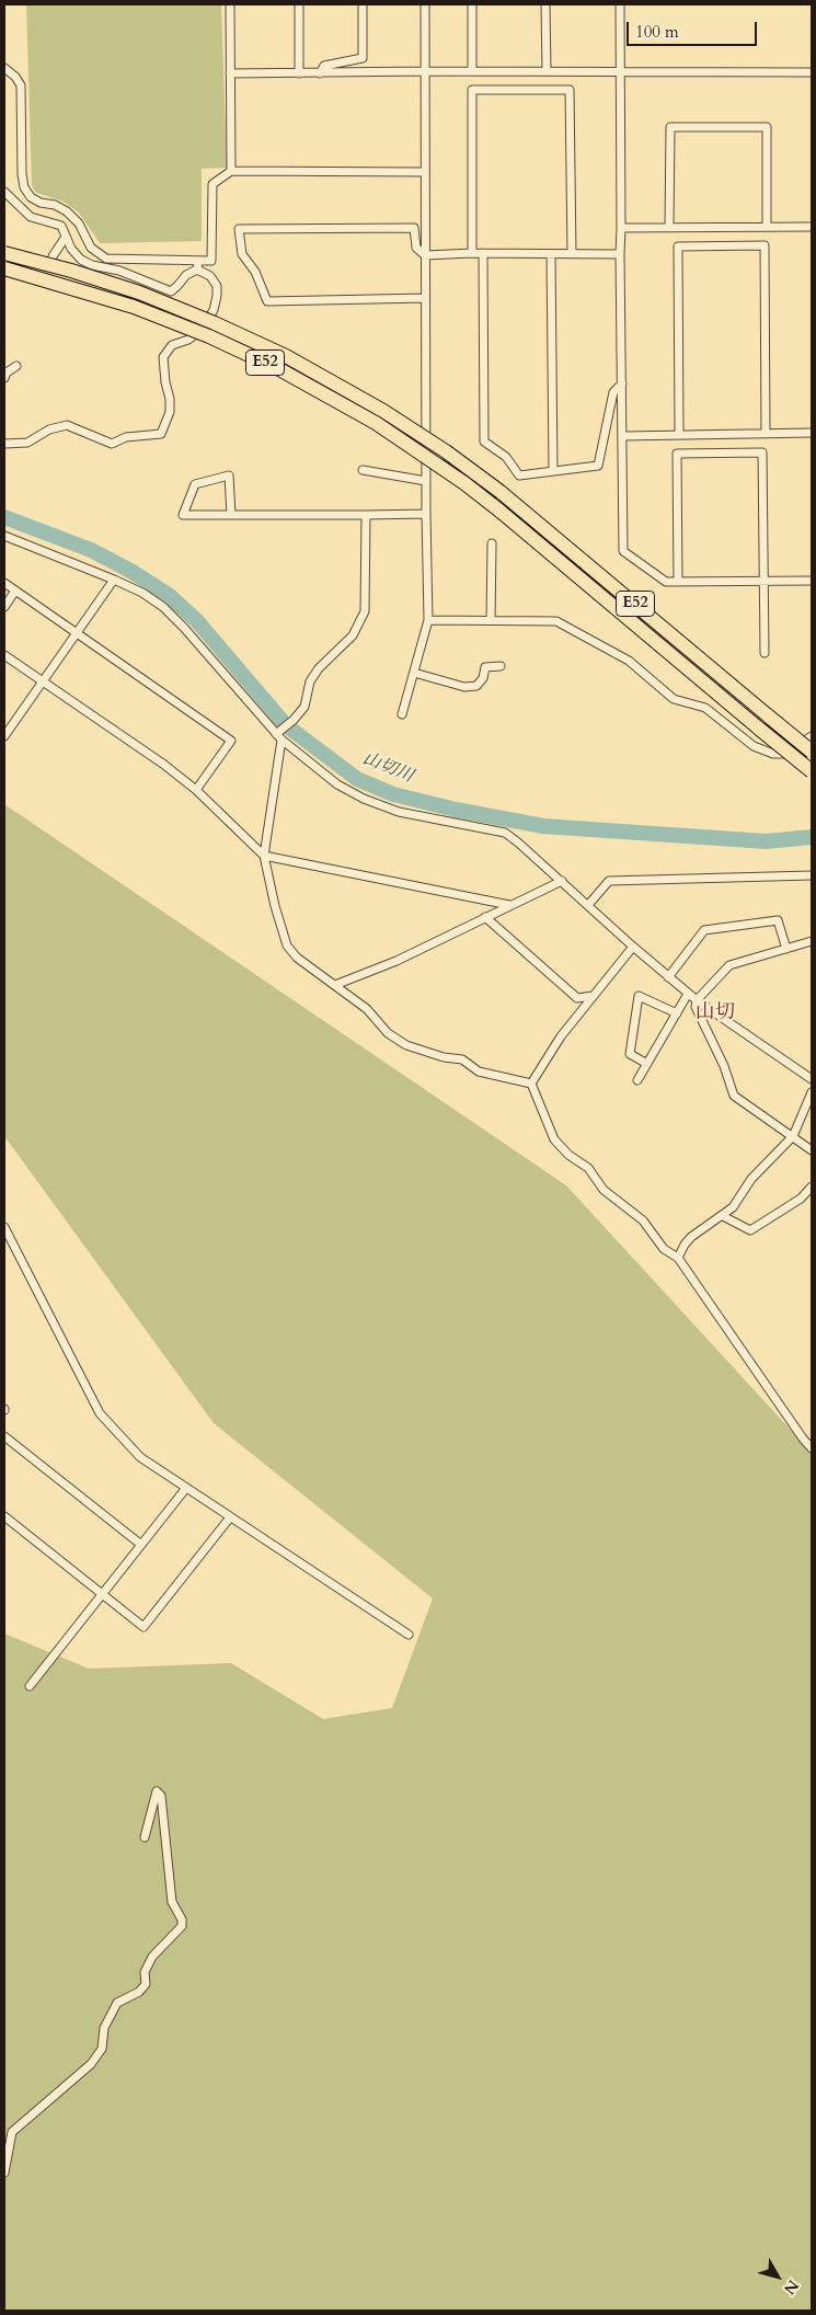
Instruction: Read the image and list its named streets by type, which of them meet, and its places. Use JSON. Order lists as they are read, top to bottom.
{
  "streets": {
    "highway": ["E52"]
  },
  "districts": ["山切"],
  "water": ["山切川"],
  "scale_bar": "100 m",
  "north": "bottom right"
}
